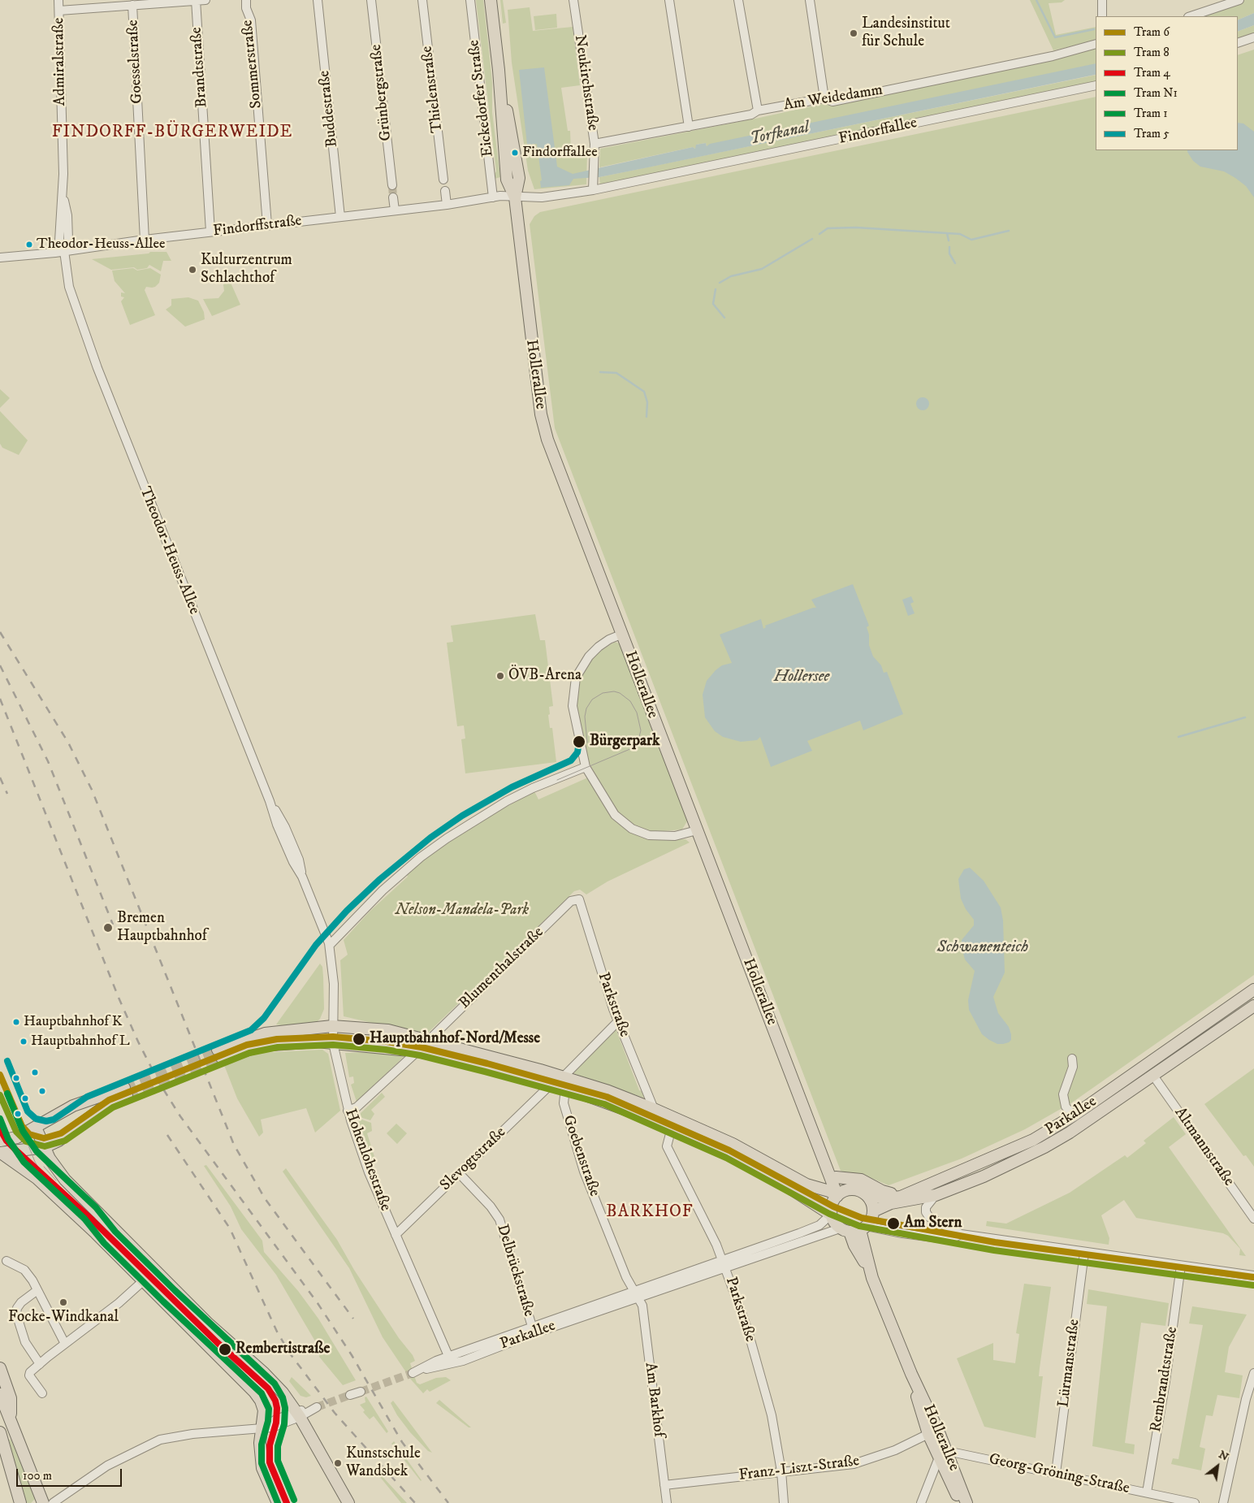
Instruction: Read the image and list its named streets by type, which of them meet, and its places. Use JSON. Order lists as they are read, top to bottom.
{
  "streets": {
    "main road": ["Eickedorfer Straße", "Hollerallee", "Parkallee"],
    "street": [
      "Admiralstraße",
      "Goesselstraße",
      "Sommerstraße",
      "Brandtstraße",
      "Neukirchstraße",
      "Thielenstraße",
      "Grünbergstraße",
      "Am Weidedamm",
      "Buddestraße",
      "Findorffallee",
      "Findorffstraße",
      "Theodor-Heuss-Allee",
      "Blumenthalstraße",
      "Parkstraße",
      "Altmannstraße",
      "Goebenstraße",
      "Slevogtstraße",
      "Hohenlohestraße",
      "Delbrückstraße",
      "Lürmanstraße",
      "Rembrandtstraße",
      "Am Barkhof",
      "Franz-Liszt-Straße",
      "Georg-Gröning-Straße"
    ]
  },
  "crossings": [
    ["Admiralstraße", "Findorffstraße"],
    ["Admiralstraße", "Theodor-Heuss-Allee"],
    ["Goesselstraße", "Findorffstraße"],
    ["Sommerstraße", "Findorffstraße"],
    ["Brandtstraße", "Findorffstraße"],
    ["Neukirchstraße", "Am Weidedamm"],
    ["Neukirchstraße", "Findorffallee"],
    ["Eickedorfer Straße", "Findorffallee"],
    ["Eickedorfer Straße", "Findorffstraße"],
    ["Eickedorfer Straße", "Hollerallee"],
    ["Buddestraße", "Findorffstraße"],
    ["Findorffallee", "Findorffstraße"],
    ["Findorffallee", "Hollerallee"],
    ["Findorffstraße", "Hollerallee"],
    ["Findorffstraße", "Theodor-Heuss-Allee"],
    ["Hollerallee", "Parkallee"],
    ["Hollerallee", "Franz-Liszt-Straße"],
    ["Hollerallee", "Georg-Gröning-Straße"],
    ["Theodor-Heuss-Allee", "Hohenlohestraße"],
    ["Blumenthalstraße", "Parkstraße"],
    ["Parkstraße", "Parkallee"],
    ["Parkstraße", "Franz-Liszt-Straße"],
    ["Parkallee", "Altmannstraße"],
    ["Parkallee", "Goebenstraße"],
    ["Parkallee", "Hohenlohestraße"],
    ["Parkallee", "Delbrückstraße"],
    ["Parkallee", "Am Barkhof"],
    ["Goebenstraße", "Am Barkhof"],
    ["Slevogtstraße", "Hohenlohestraße"],
    ["Slevogtstraße", "Delbrückstraße"],
    ["Lürmanstraße", "Georg-Gröning-Straße"],
    ["Rembrandtstraße", "Georg-Gröning-Straße"],
    ["Am Barkhof", "Franz-Liszt-Straße"]
  ],
  "districts": ["FINDORFF-BÜRGERWEIDE", "BARKHOF"],
  "water": ["Torfkanal", "Hollersee", "Schwanenteich"],
  "parks": ["Nelson-Mandela-Park"],
  "places": [
    "Landesinstitut für Schule",
    "Findorffallee",
    "Theodor-Heuss-Allee",
    "Kulturzentrum Schlachthof",
    "ÖVB-Arena",
    "Bürgerpark",
    "Bremen Hauptbahnhof",
    "Hauptbahnhof K",
    "Hauptbahnhof-Nord/Messe",
    "Hauptbahnhof L",
    "Am Stern",
    "Focke-Windkanal",
    "Rembertistraße",
    "Kunstschule Wandsbek"
  ],
  "lines": [
    "tram line 5",
    "tram line 6",
    "tram line 8",
    "tram line 1",
    "tram line N1",
    "tram line 4"
  ],
  "legend": [
    "Tram 6",
    "Tram 8",
    "Tram 4",
    "Tram N1",
    "Tram 1",
    "Tram 5"
  ],
  "scale_bar": "100 m",
  "north": "top right"
}
